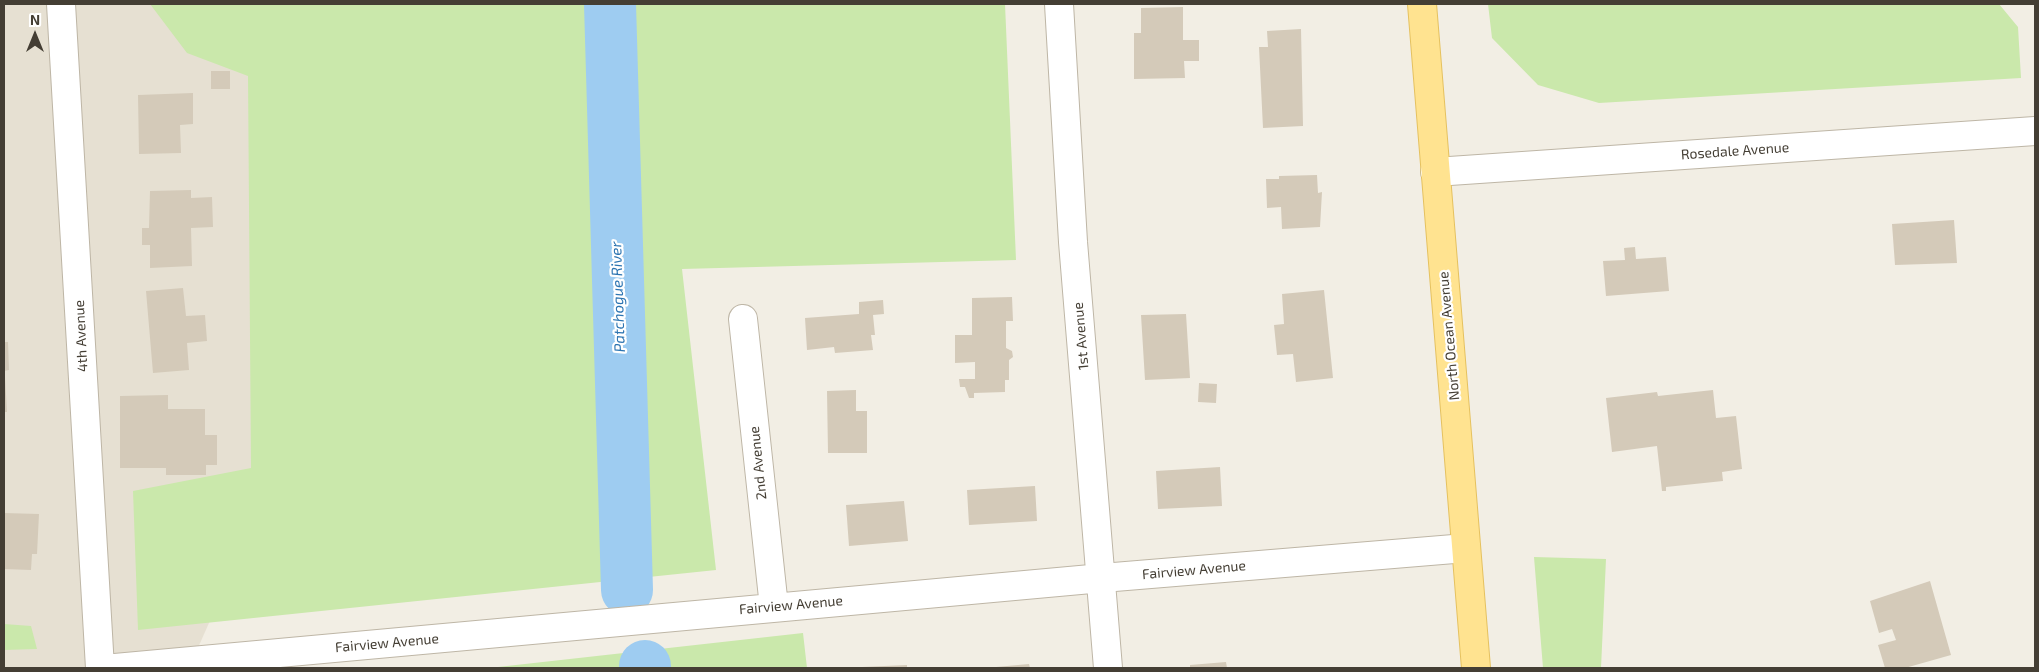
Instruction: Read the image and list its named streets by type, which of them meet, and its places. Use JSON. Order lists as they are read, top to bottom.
{
  "streets": {
    "main road": ["North Ocean Avenue"],
    "street": [
      "Rosedale Avenue",
      "4th Avenue",
      "1st Avenue",
      "2nd Avenue",
      "Fairview Avenue"
    ]
  },
  "crossings": [
    ["Rosedale Avenue", "North Ocean Avenue"],
    ["1st Avenue", "Fairview Avenue"],
    ["North Ocean Avenue", "Fairview Avenue"],
    ["2nd Avenue", "Fairview Avenue"]
  ],
  "water": ["Patchogue River"],
  "north": "top"
}
